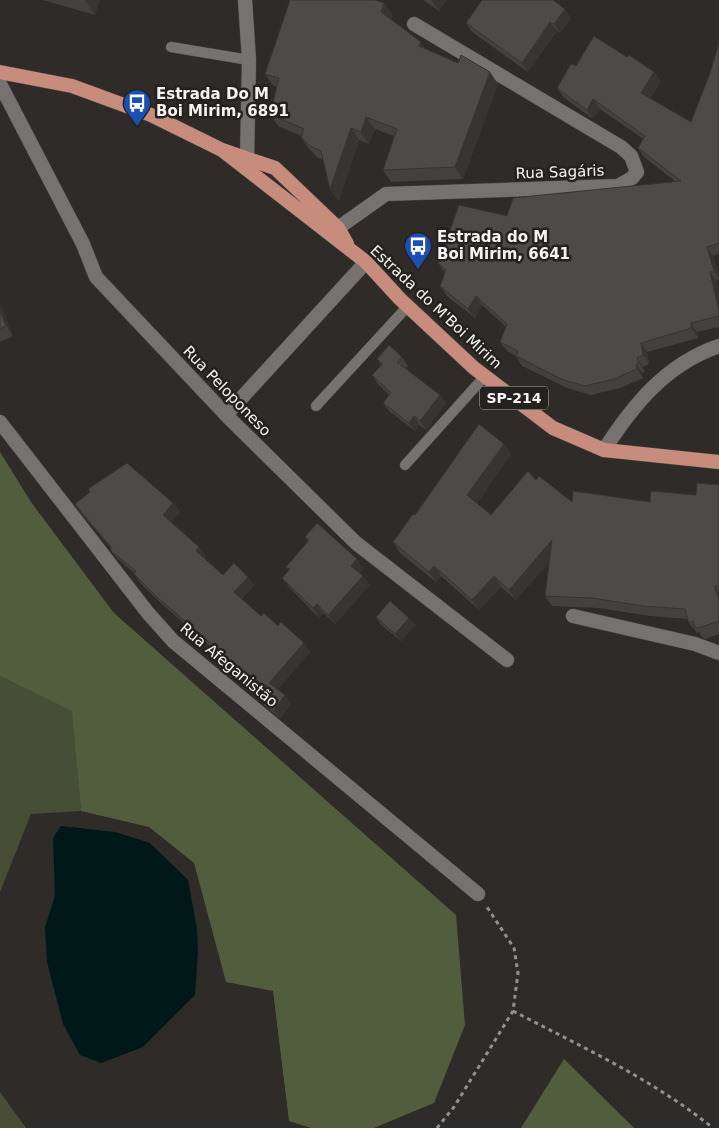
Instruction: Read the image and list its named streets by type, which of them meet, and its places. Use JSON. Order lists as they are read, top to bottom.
{
  "streets": {
    "main road": ["Estrada do M'Boi Mirim", "SP-214"],
    "street": ["Rua Sagáris", "Rua Peloponeso", "Rua Afeganistão"]
  },
  "crossings": [
    ["Rua Sagáris", "Estrada do M'Boi Mirim"]
  ],
  "places": {
    "bus stop": ["Estrada Do M Boi Mirim, 6891", "Estrada do M Boi Mirim, 6641"]
  }
}
